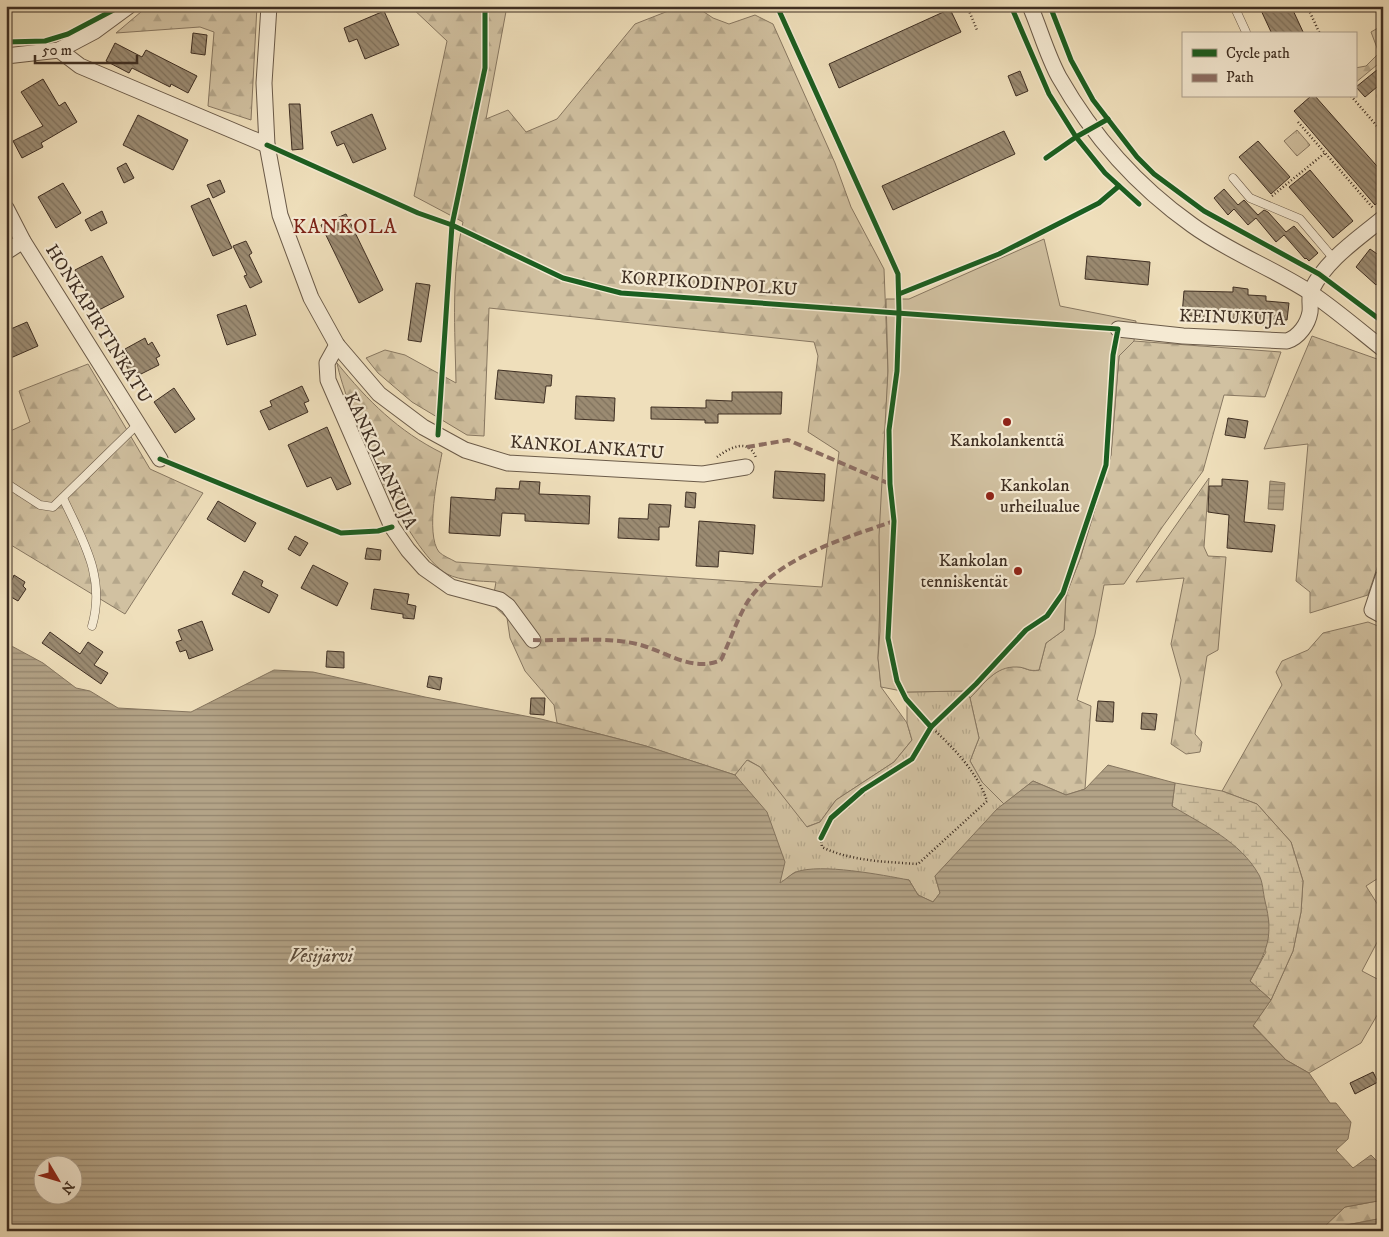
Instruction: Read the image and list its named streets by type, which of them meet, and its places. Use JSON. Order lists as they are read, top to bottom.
{
  "streets": {
    "street": [
      "KEINUKUJA",
      "HONKAPIRTINKATU",
      "KANKOLANKATU",
      "KANKOLANKUJA"
    ],
    "cycle path": ["KORPIKODINPOLKU"]
  },
  "crossings": [
    ["KANKOLANKATU", "KANKOLANKUJA"]
  ],
  "districts": ["KANKOLA"],
  "water": ["Vesijärvi"],
  "places": ["Kankolankenttä", "Kankolan urheilualue", "Kankolan tenniskentät"],
  "legend": ["Cycle path", "Path"],
  "scale_bar": "50 m",
  "north": "bottom right"
}
